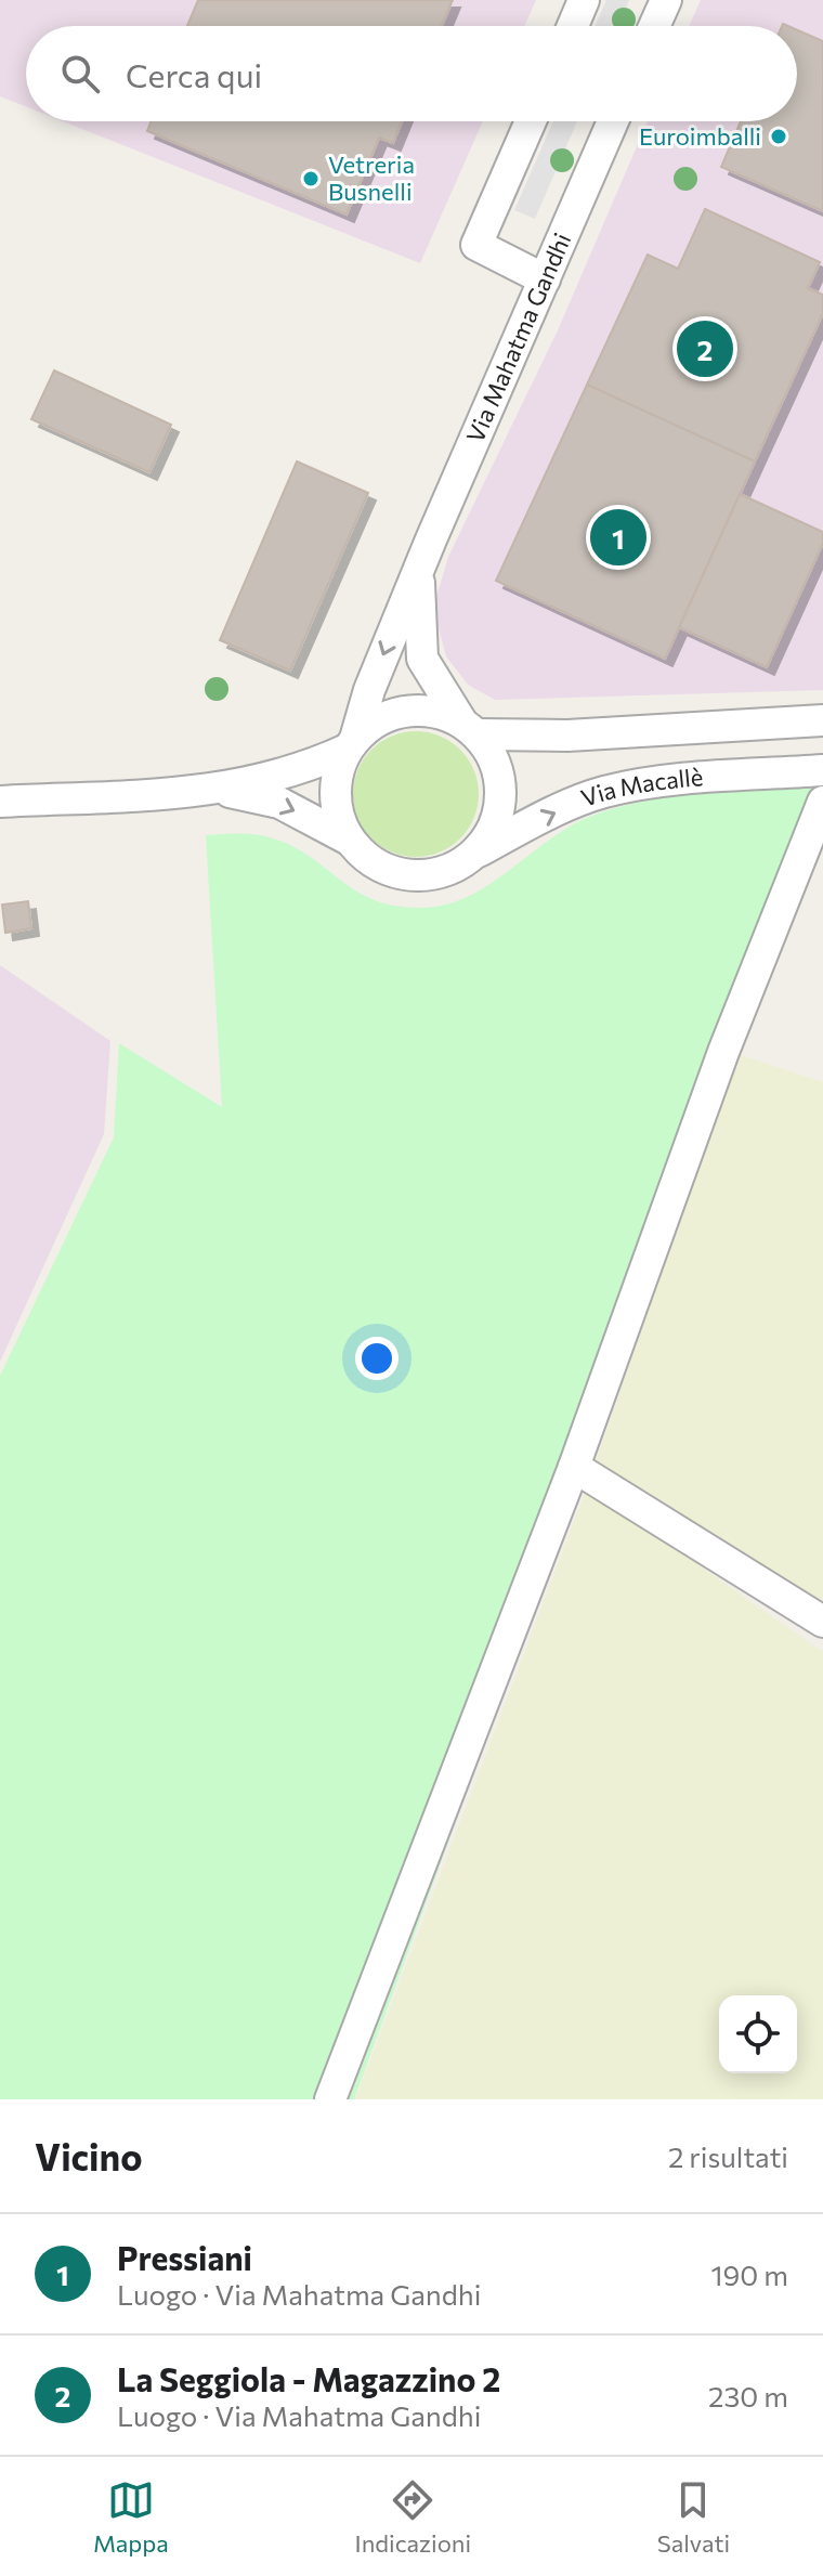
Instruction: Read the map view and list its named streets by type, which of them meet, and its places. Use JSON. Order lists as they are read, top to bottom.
{
  "streets": {
    "street": ["Via Mahatma Gandhi", "Via Macallè"]
  },
  "crossings": [
    ["Via Mahatma Gandhi", "Via Macallè"]
  ],
  "places": ["Euroimballi", "Vetreria Busnelli"],
  "page": {
    "search": "Cerca qui",
    "pins": ["2", "1"],
    "heading": ["Vicino", "2 risultati"],
    "list": [
      {
        "mark": "1",
        "name": "Pressiani",
        "note": "Luogo · Via Mahatma Gandhi",
        "value": "190 m"
      },
      {
        "mark": "2",
        "name": "La Seggiola - Magazzino 2",
        "note": "Luogo · Via Mahatma Gandhi",
        "value": "230 m"
      }
    ],
    "nav": ["Mappa", "Indicazioni", "Salvati"]
  }
}
